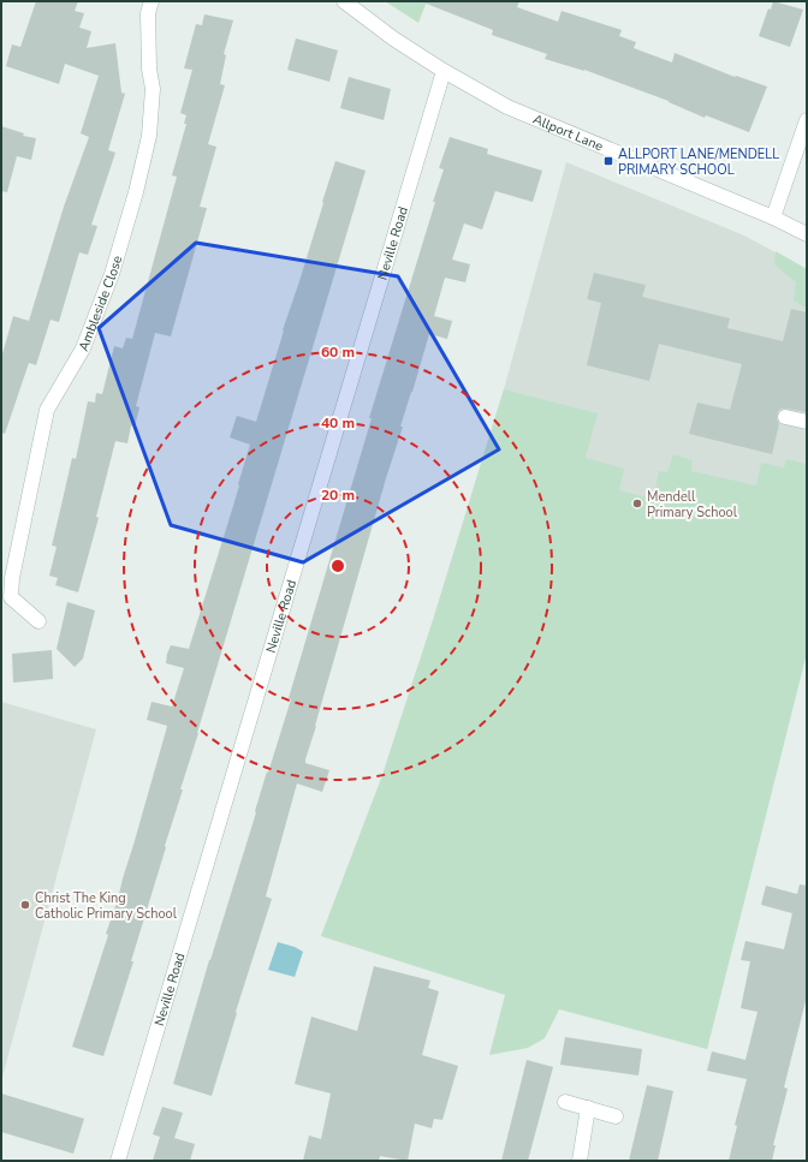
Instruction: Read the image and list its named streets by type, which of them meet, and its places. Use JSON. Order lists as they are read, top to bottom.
{
  "streets": {
    "street": ["Allport Lane", "Neville Road", "Ambleside Close"]
  },
  "crossings": [
    ["Allport Lane", "Neville Road"]
  ],
  "places": {
    "transit": ["ALLPORT LANE/MENDELL PRIMARY SCHOOL"],
    "other": ["Mendell Primary School", "Christ The King Catholic Primary School"]
  },
  "rings": ["60 m", "40 m", "20 m"]
}
